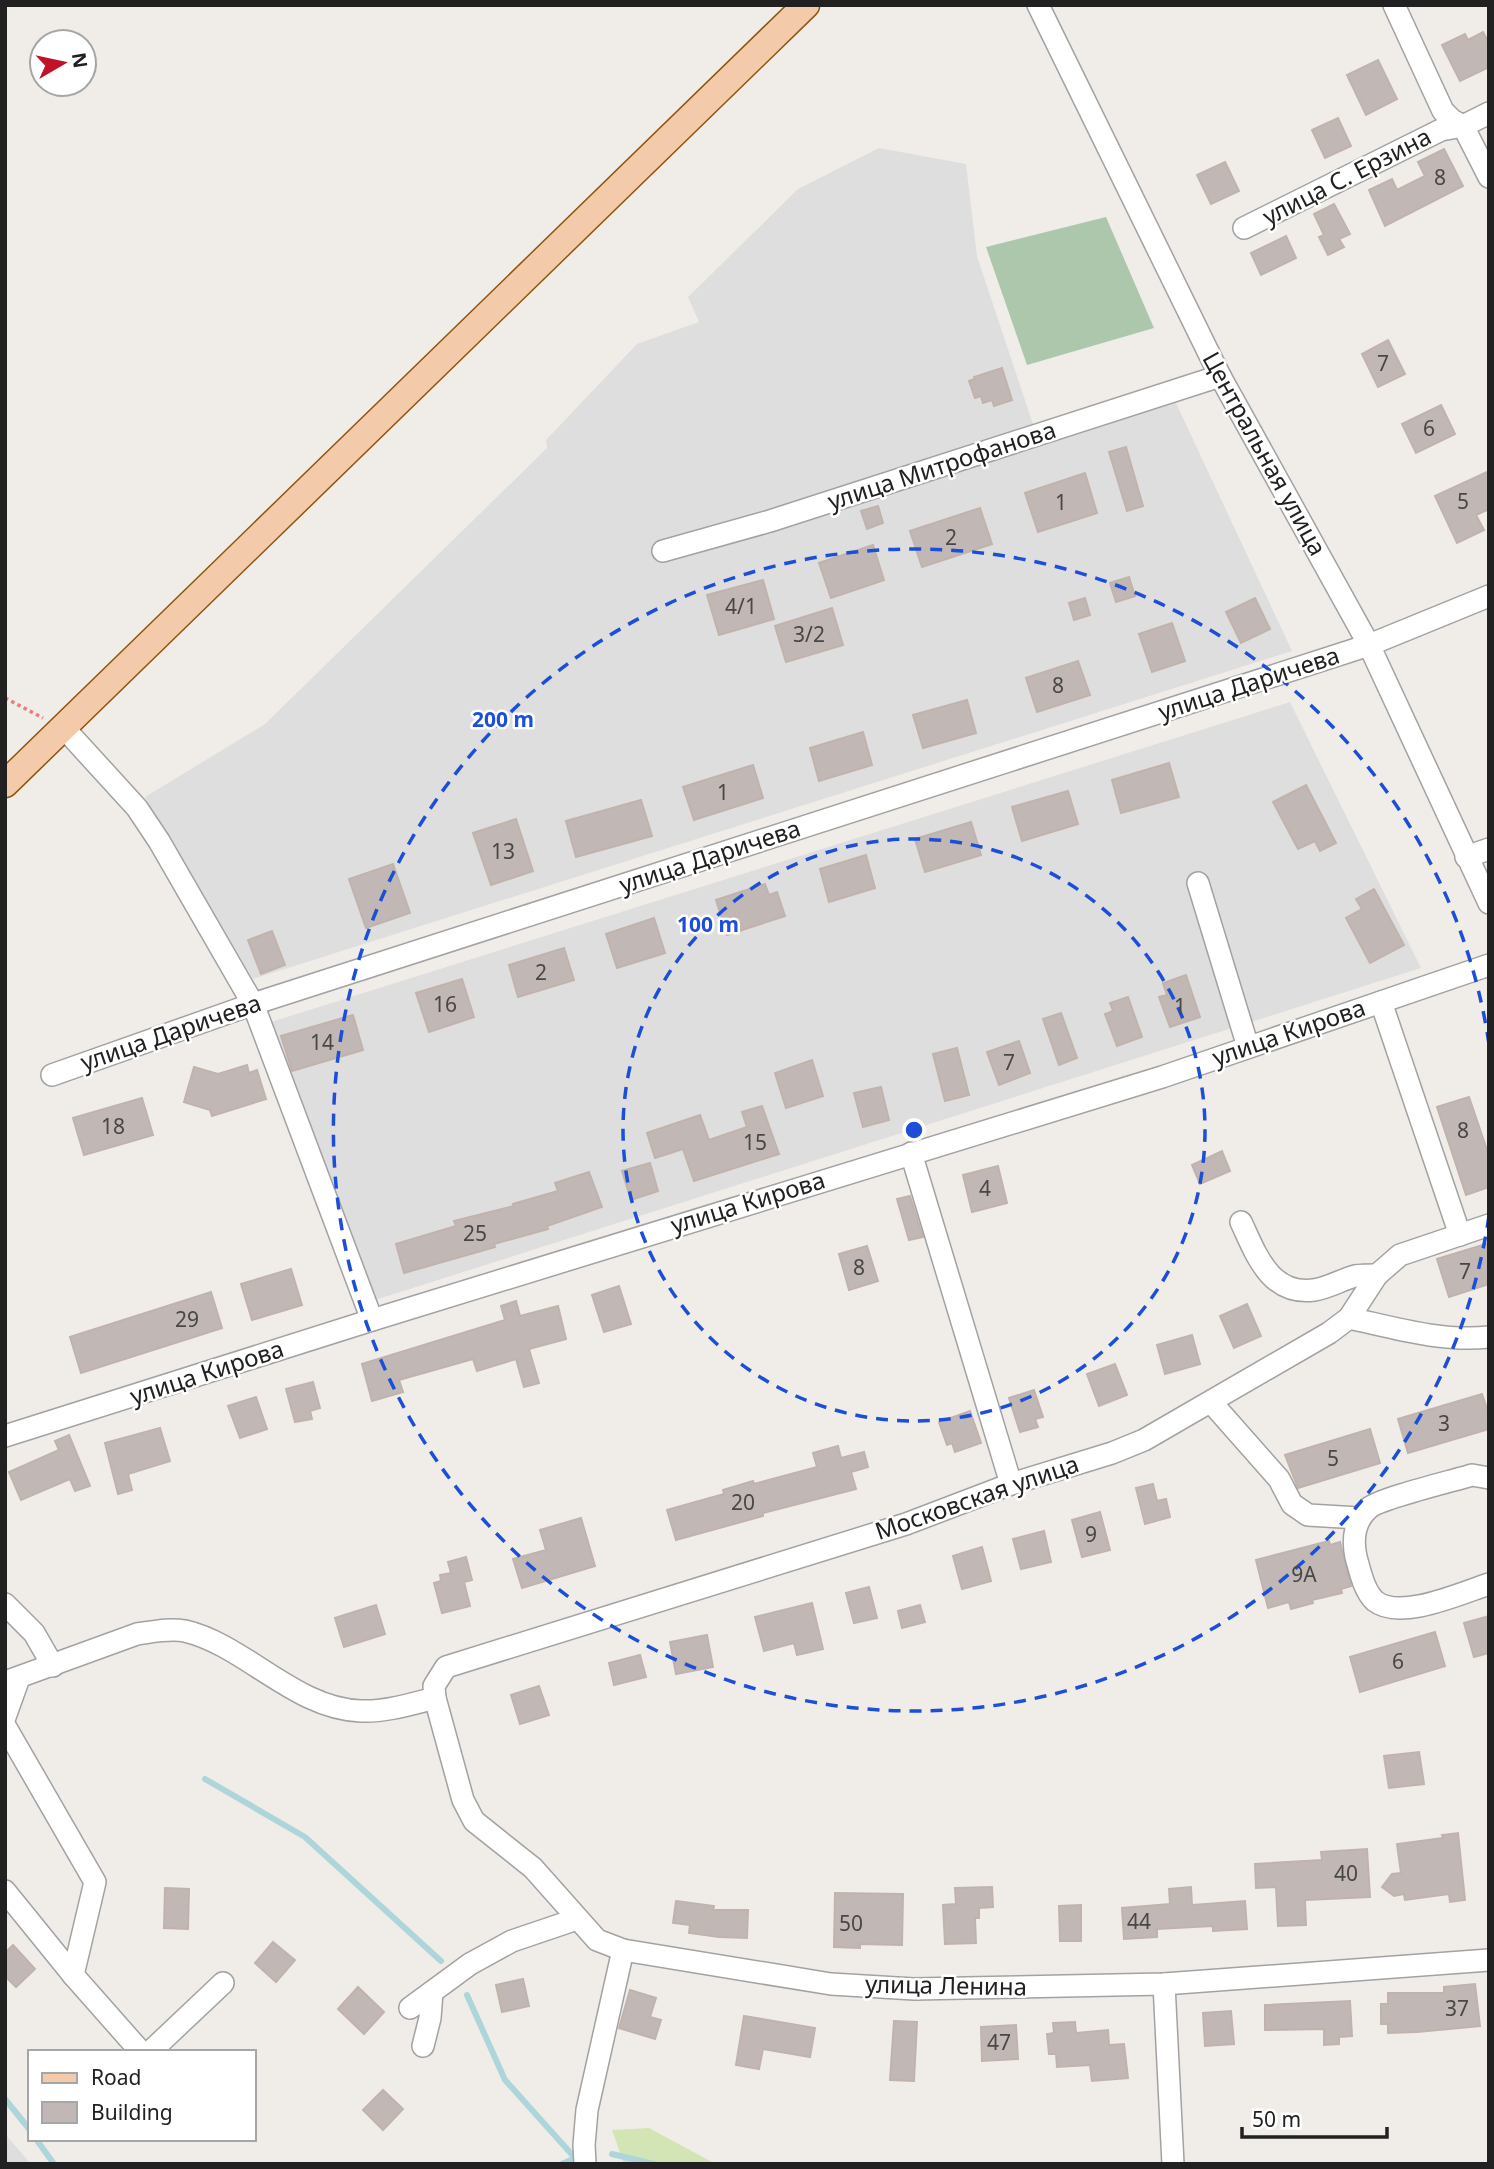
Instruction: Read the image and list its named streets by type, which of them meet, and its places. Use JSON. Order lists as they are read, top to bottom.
{
  "streets": {
    "street": [
      "улица С. Ерзина",
      "Центральная улица",
      "улица Митрофанова",
      "улица Даричева",
      "улица Кирова",
      "Московская улица",
      "улица Ленина"
    ]
  },
  "crossings": [
    ["Центральная улица", "улица Митрофанова"],
    ["Центральная улица", "улица Даричева"],
    ["Московская улица", "улица Ленина"]
  ],
  "house_numbers": [
    "8",
    "7",
    "6",
    "5",
    "1",
    "2",
    "4/1",
    "3/2",
    "8",
    "1",
    "13",
    "2",
    "16",
    "1",
    "14",
    "7",
    "18",
    "8",
    "15",
    "4",
    "25",
    "8",
    "7",
    "29",
    "3",
    "5",
    "20",
    "9",
    "9А",
    "6",
    "40",
    "44",
    "50",
    "37",
    "47"
  ],
  "legend": ["Road", "Building"],
  "scale_bar": "50 m",
  "north": "right",
  "rings": ["200 m", "100 m"]
}
